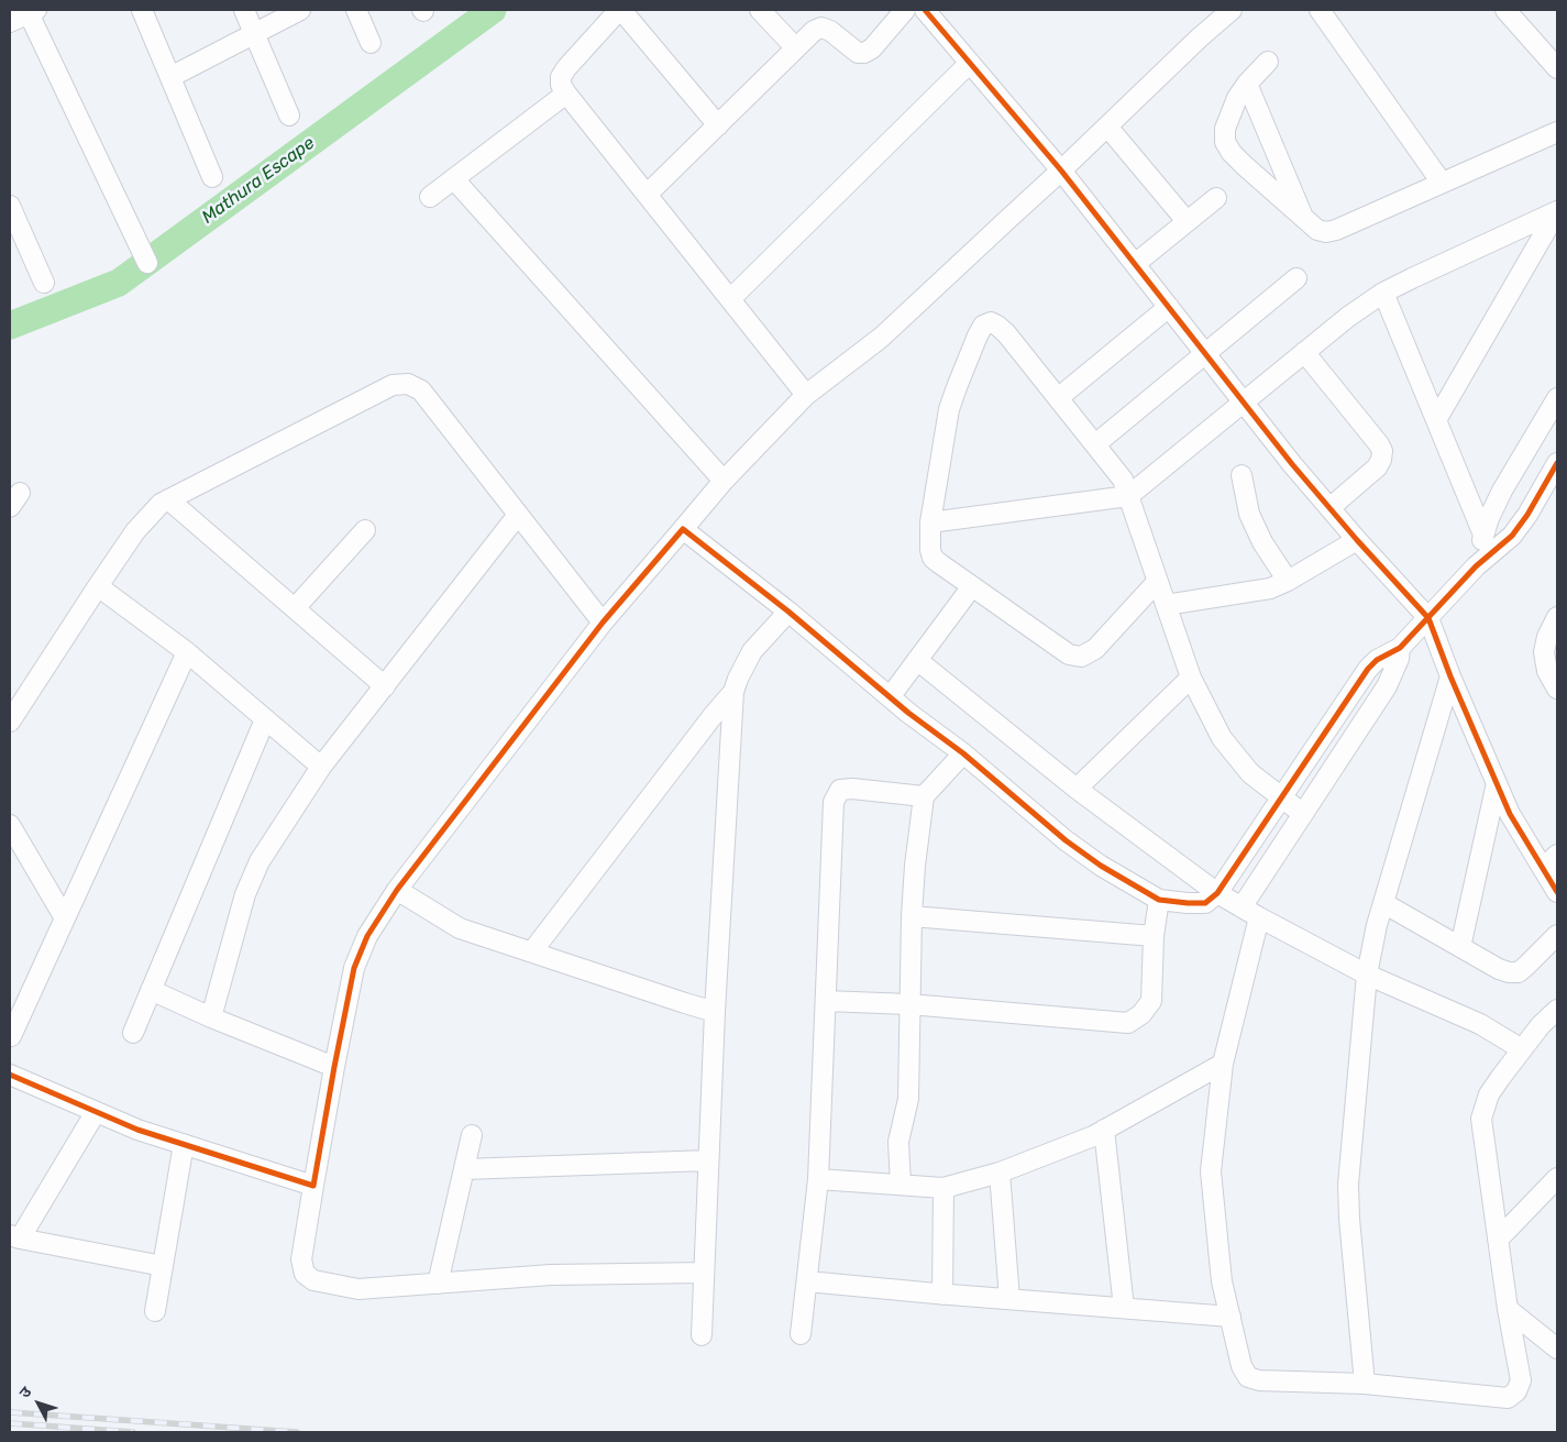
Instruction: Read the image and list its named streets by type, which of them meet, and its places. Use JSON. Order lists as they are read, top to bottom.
{
  "water": ["Mathura Escape"],
  "north": "top left"
}
